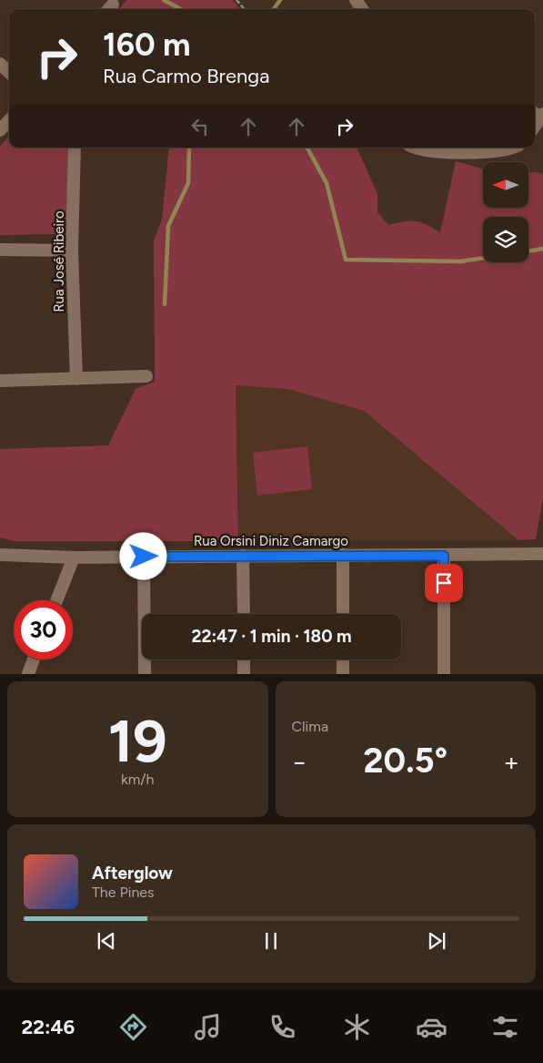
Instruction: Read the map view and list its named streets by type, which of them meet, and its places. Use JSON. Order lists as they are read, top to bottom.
{
  "streets": {
    "street": ["Rua José Ribeiro", "Rua Orsini Diniz Camargo"]
  },
  "north": "left",
  "page": {
    "turn": ["160 m", "Rua Carmo Brenga"],
    "limit": "30",
    "trip": "22:47 · 1 min · 180 m",
    "tile": [
      ["19", "km/h"],
      "Clima"
    ],
    "heat": ["−", "20.5°", "+"],
    "song": ["Afterglow", "The Pines"],
    "tabs": "22:46"
  }
}
